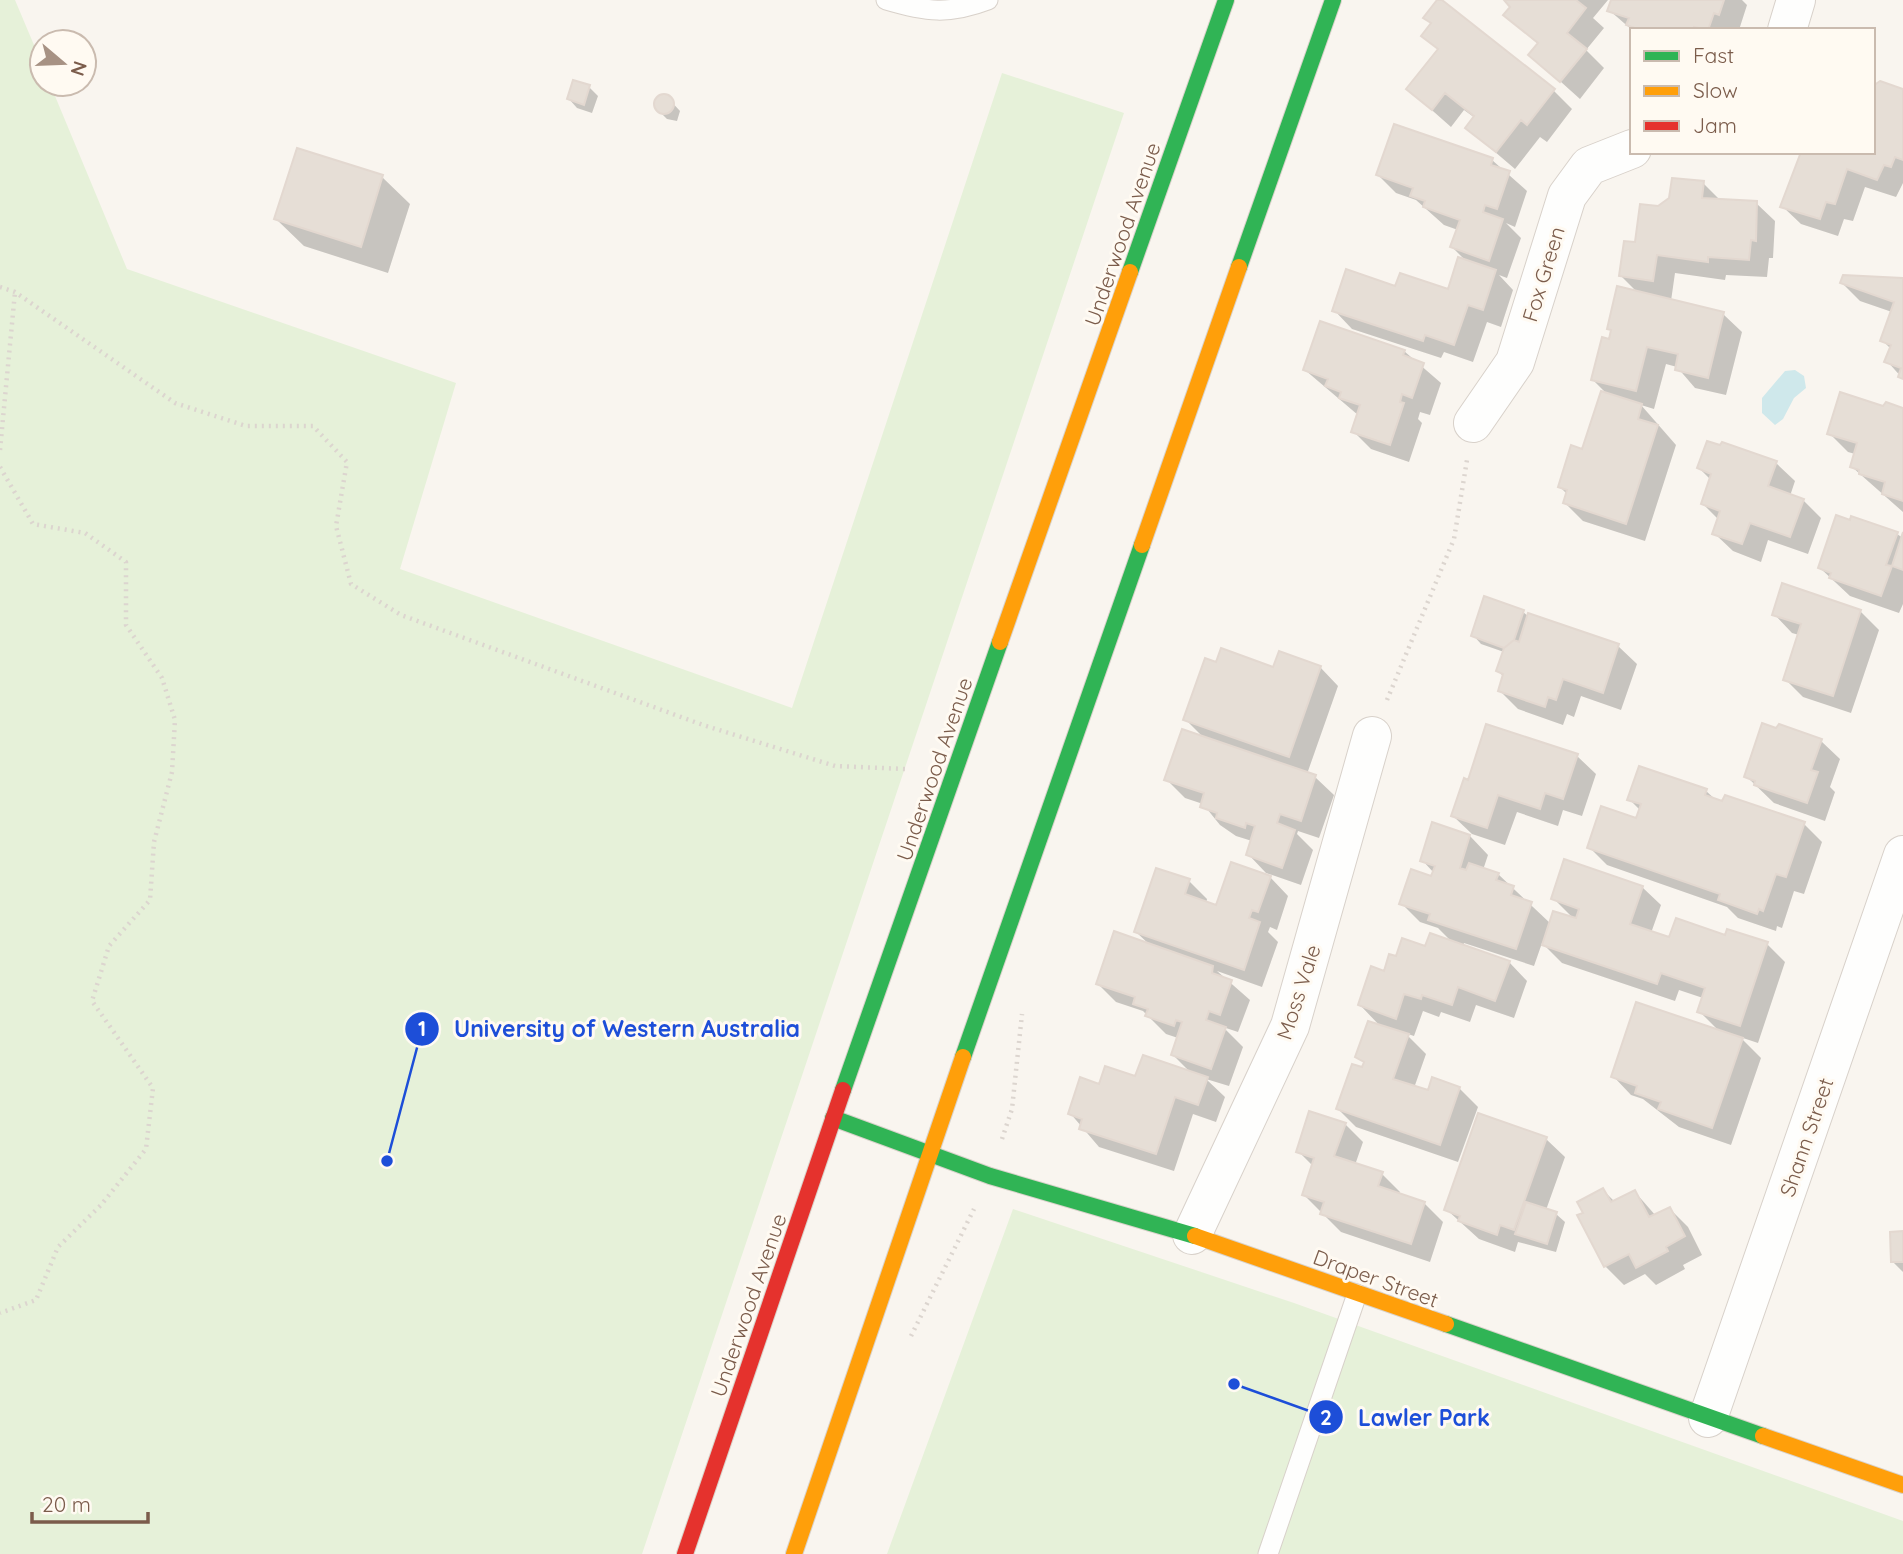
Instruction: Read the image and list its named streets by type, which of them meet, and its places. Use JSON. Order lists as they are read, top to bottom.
{
  "streets": {
    "main road": ["Underwood Avenue", "Draper Street"],
    "street": ["Fox Green", "Moss Vale", "Shann Street"]
  },
  "crossings": [
    ["Underwood Avenue", "Draper Street"],
    ["Moss Vale", "Draper Street"],
    ["Shann Street", "Draper Street"]
  ],
  "places": ["University of Western Australia", "Lawler Park"],
  "legend": ["Fast", "Slow", "Jam"],
  "scale_bar": "20 m",
  "north": "right"
}
